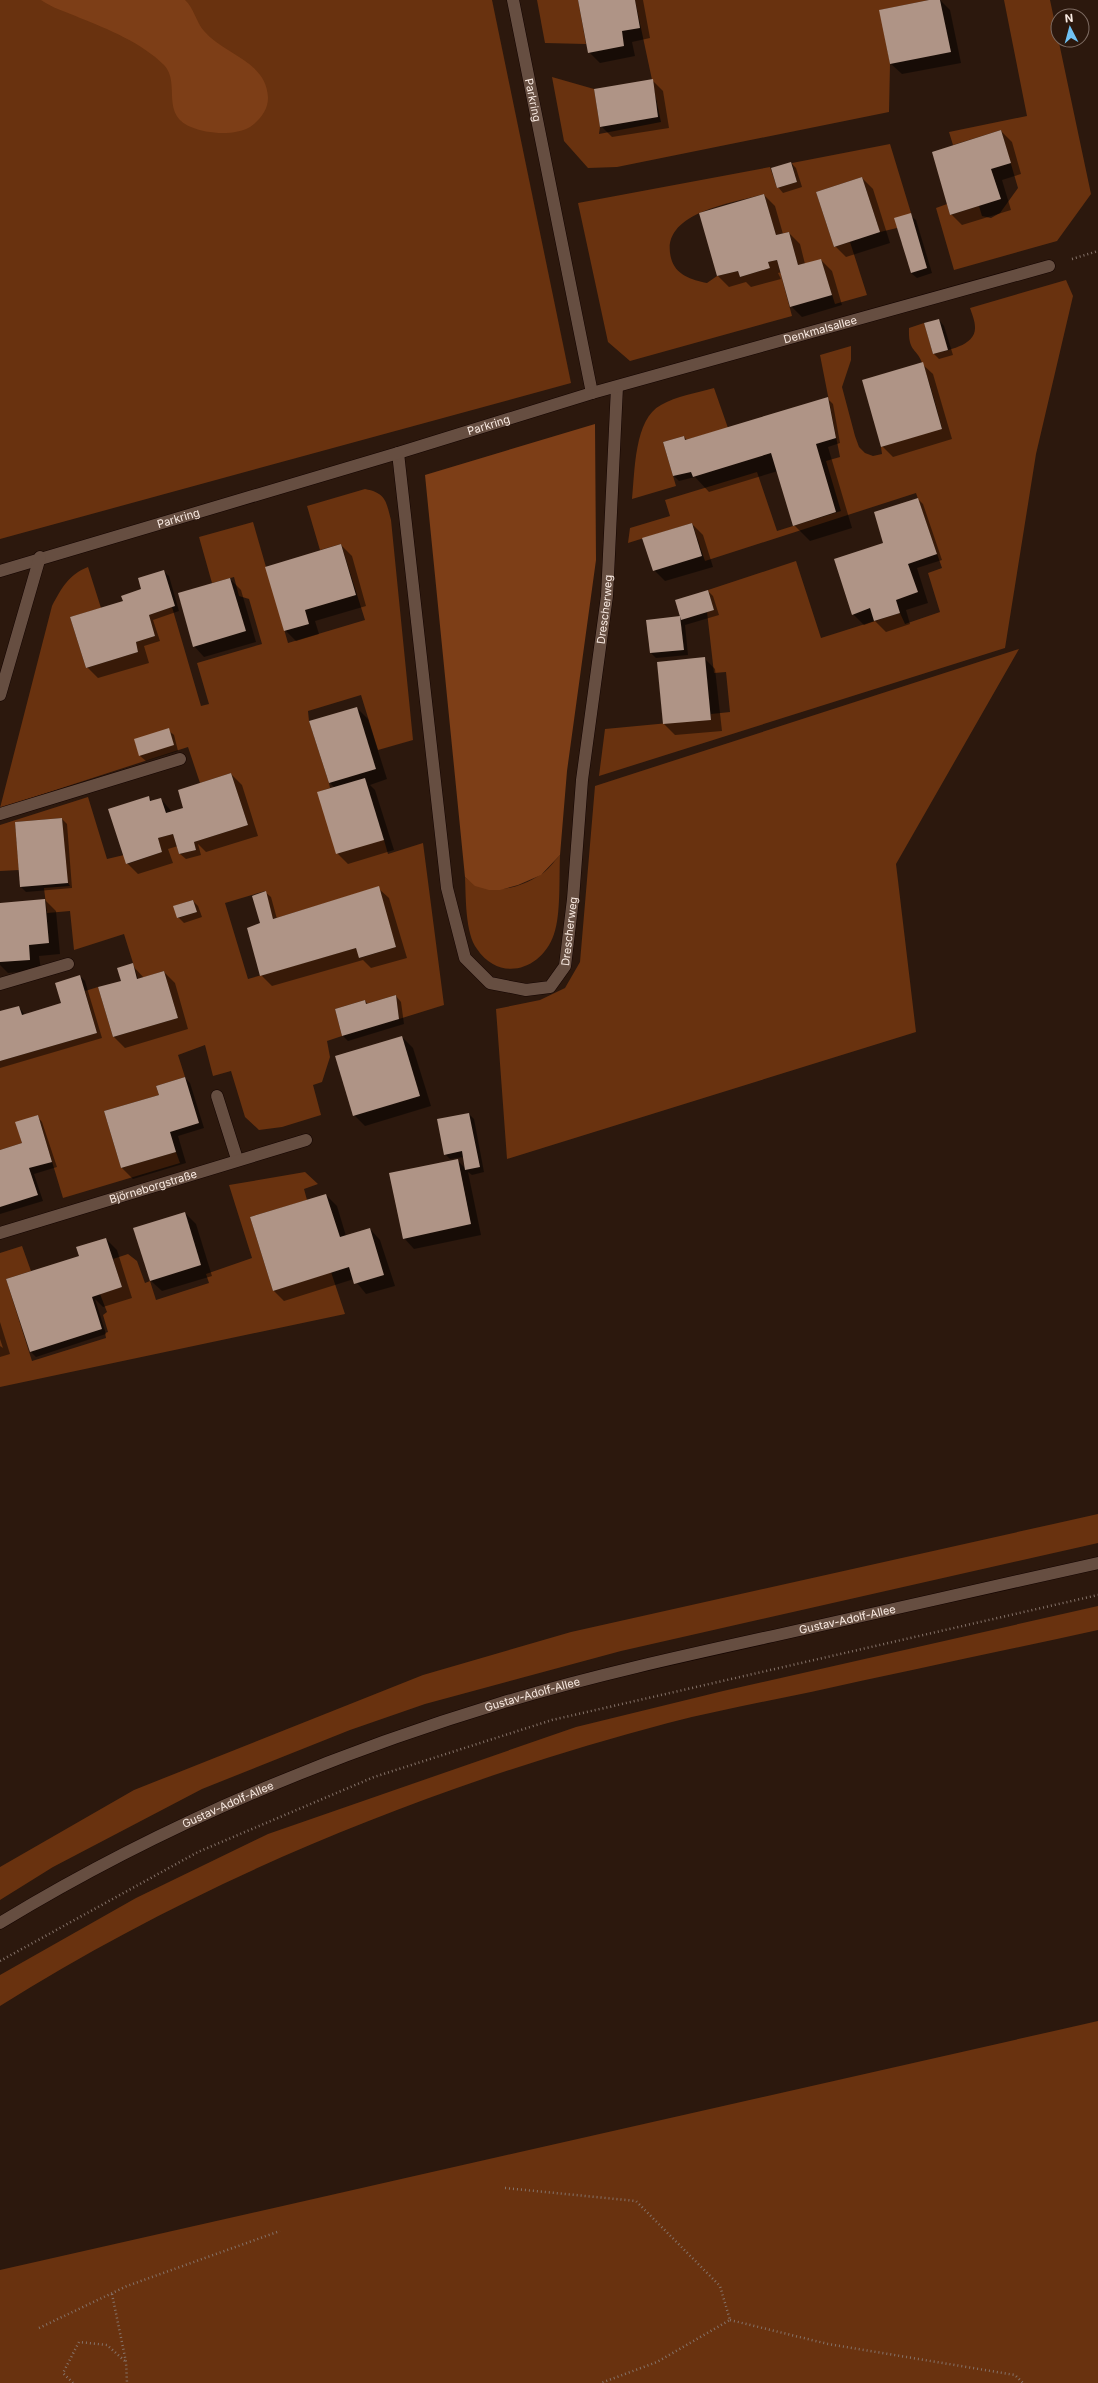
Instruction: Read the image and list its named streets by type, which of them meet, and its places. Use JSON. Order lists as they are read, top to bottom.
{
  "streets": {
    "street": [
      "Parkring",
      "Denkmalsallee",
      "Drescherweg",
      "Björneborgstraße",
      "Gustav-Adolf-Allee"
    ]
  },
  "crossings": [
    ["Parkring", "Denkmalsallee"],
    ["Parkring", "Drescherweg"],
    ["Denkmalsallee", "Drescherweg"]
  ],
  "north": "top"
}
